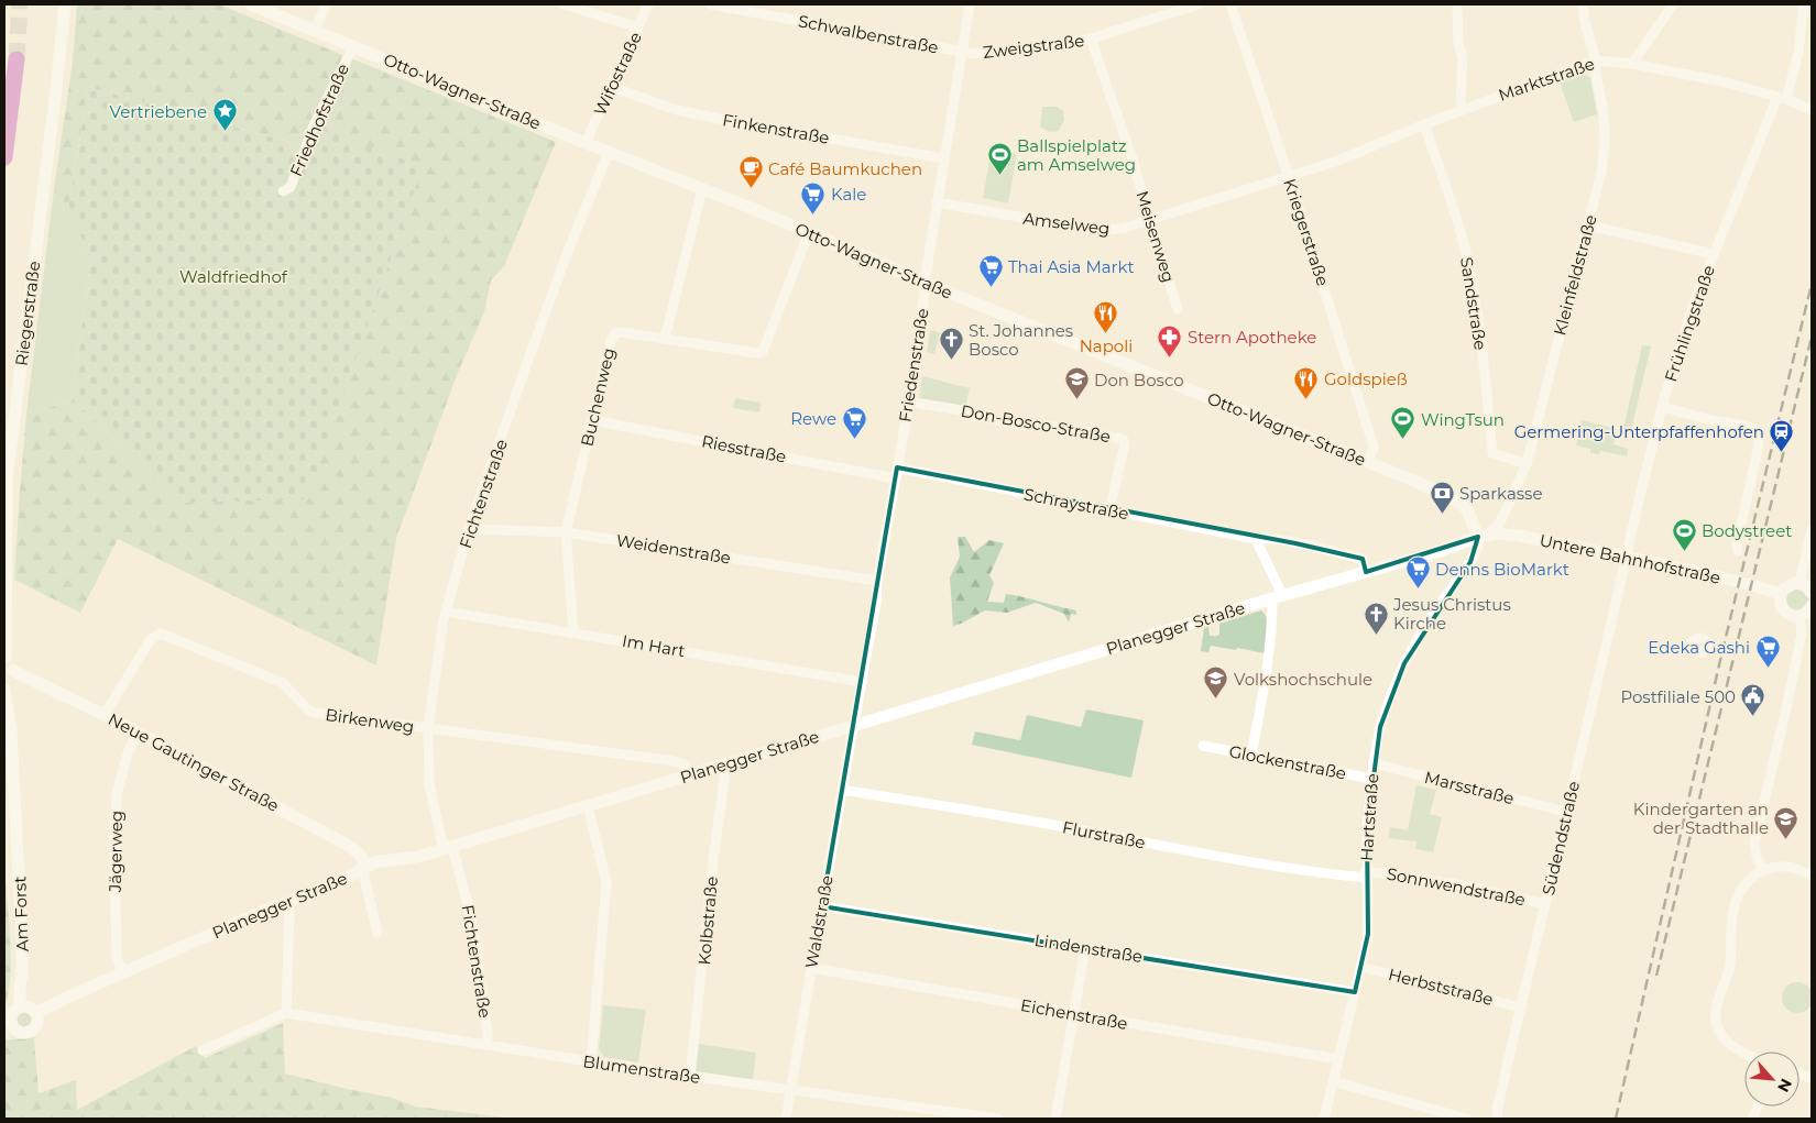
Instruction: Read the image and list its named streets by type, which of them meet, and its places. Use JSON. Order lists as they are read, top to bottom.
{
  "streets": {
    "street": [
      "Schwalbenstraße",
      "Zweigstraße",
      "Wifostraße",
      "Marktstraße",
      "Otto-Wagner-Straße",
      "Friedhofstraße",
      "Finkenstraße",
      "Amselweg",
      "Kriegerstraße",
      "Meisenweg",
      "Kleinfeldstraße",
      "Sandstraße",
      "Riegerstraße",
      "Frühlingstraße",
      "Friedenstraße",
      "Buchenweg",
      "Don-Bosco-Straße",
      "Riesstraße",
      "Fichtenstraße",
      "Schraystraße",
      "Weidenstraße",
      "Untere Bahnhofstraße",
      "Planegger Straße",
      "Im Hart",
      "Birkenweg",
      "Neue Gautinger Straße",
      "Glockenstraße",
      "Marsstraße",
      "Hartstraße",
      "Flurstraße",
      "Südendstraße",
      "Jägerweg",
      "Sonnwendstraße",
      "Am Forst",
      "Kolbstraße",
      "Waldstraße",
      "Lindenstraße",
      "Herbststraße",
      "Eichenstraße",
      "Blumenstraße"
    ]
  },
  "crossings": [
    ["Schwalbenstraße", "Zweigstraße"],
    ["Schwalbenstraße", "Friedenstraße"],
    ["Zweigstraße", "Meisenweg"],
    ["Zweigstraße", "Friedenstraße"],
    ["Wifostraße", "Otto-Wagner-Straße"],
    ["Wifostraße", "Finkenstraße"],
    ["Marktstraße", "Amselweg"],
    ["Marktstraße", "Kriegerstraße"],
    ["Marktstraße", "Kleinfeldstraße"],
    ["Marktstraße", "Sandstraße"],
    ["Marktstraße", "Frühlingstraße"],
    ["Otto-Wagner-Straße", "Friedhofstraße"],
    ["Otto-Wagner-Straße", "Kriegerstraße"],
    ["Otto-Wagner-Straße", "Kleinfeldstraße"],
    ["Otto-Wagner-Straße", "Friedenstraße"],
    ["Otto-Wagner-Straße", "Fichtenstraße"],
    ["Otto-Wagner-Straße", "Untere Bahnhofstraße"],
    ["Otto-Wagner-Straße", "Planegger Straße"],
    ["Otto-Wagner-Straße", "Hartstraße"],
    ["Finkenstraße", "Friedenstraße"],
    ["Amselweg", "Kriegerstraße"],
    ["Amselweg", "Meisenweg"],
    ["Amselweg", "Friedenstraße"],
    ["Kleinfeldstraße", "Sandstraße"],
    ["Kleinfeldstraße", "Untere Bahnhofstraße"],
    ["Kleinfeldstraße", "Planegger Straße"],
    ["Kleinfeldstraße", "Hartstraße"],
    ["Frühlingstraße", "Untere Bahnhofstraße"],
    ["Frühlingstraße", "Südendstraße"],
    ["Friedenstraße", "Don-Bosco-Straße"],
    ["Friedenstraße", "Riesstraße"],
    ["Friedenstraße", "Schraystraße"],
    ["Friedenstraße", "Weidenstraße"],
    ["Friedenstraße", "Planegger Straße"],
    ["Friedenstraße", "Im Hart"],
    ["Friedenstraße", "Waldstraße"],
    ["Buchenweg", "Riesstraße"],
    ["Buchenweg", "Weidenstraße"],
    ["Buchenweg", "Im Hart"],
    ["Don-Bosco-Straße", "Schraystraße"],
    ["Riesstraße", "Schraystraße"],
    ["Fichtenstraße", "Weidenstraße"],
    ["Fichtenstraße", "Planegger Straße"],
    ["Fichtenstraße", "Im Hart"],
    ["Fichtenstraße", "Birkenweg"],
    ["Fichtenstraße", "Blumenstraße"],
    ["Schraystraße", "Planegger Straße"],
    ["Untere Bahnhofstraße", "Planegger Straße"],
    ["Untere Bahnhofstraße", "Hartstraße"],
    ["Untere Bahnhofstraße", "Südendstraße"],
    ["Planegger Straße", "Birkenweg"],
    ["Planegger Straße", "Neue Gautinger Straße"],
    ["Planegger Straße", "Hartstraße"],
    ["Planegger Straße", "Jägerweg"],
    ["Planegger Straße", "Am Forst"],
    ["Planegger Straße", "Kolbstraße"],
    ["Planegger Straße", "Waldstraße"],
    ["Birkenweg", "Neue Gautinger Straße"],
    ["Neue Gautinger Straße", "Jägerweg"],
    ["Glockenstraße", "Hartstraße"],
    ["Marsstraße", "Hartstraße"],
    ["Marsstraße", "Südendstraße"],
    ["Hartstraße", "Flurstraße"],
    ["Hartstraße", "Sonnwendstraße"],
    ["Hartstraße", "Lindenstraße"],
    ["Hartstraße", "Herbststraße"],
    ["Hartstraße", "Eichenstraße"],
    ["Flurstraße", "Sonnwendstraße"],
    ["Flurstraße", "Waldstraße"],
    ["Südendstraße", "Sonnwendstraße"],
    ["Südendstraße", "Herbststraße"],
    ["Kolbstraße", "Blumenstraße"],
    ["Waldstraße", "Lindenstraße"],
    ["Waldstraße", "Eichenstraße"],
    ["Waldstraße", "Blumenstraße"]
  ],
  "parks": ["Waldfriedhof"],
  "places": {
    "place": ["Vertriebene"],
    "sports": ["Ballspielplatz am Amselweg", "WingTsun", "Bodystreet"],
    "cafe": ["Café Baumkuchen"],
    "supermarket": [
      "Kale",
      "Thai Asia Markt",
      "Rewe",
      "Denns BioMarkt",
      "Edeka Gashi"
    ],
    "restaurant": ["Napoli", "Goldspieß"],
    "pharmacy": ["Stern Apotheke"],
    "church": ["St. Johannes Bosco", "Jesus Christus Kirche"],
    "school or university": ["Don Bosco", "Volkshochschule", "Kindergarten an der Stadthalle"],
    "station": ["Germering-Unterpfaffenhofen"],
    "bank": ["Sparkasse"],
    "public building": ["Postfiliale 500"]
  },
  "north": "bottom right"
}
